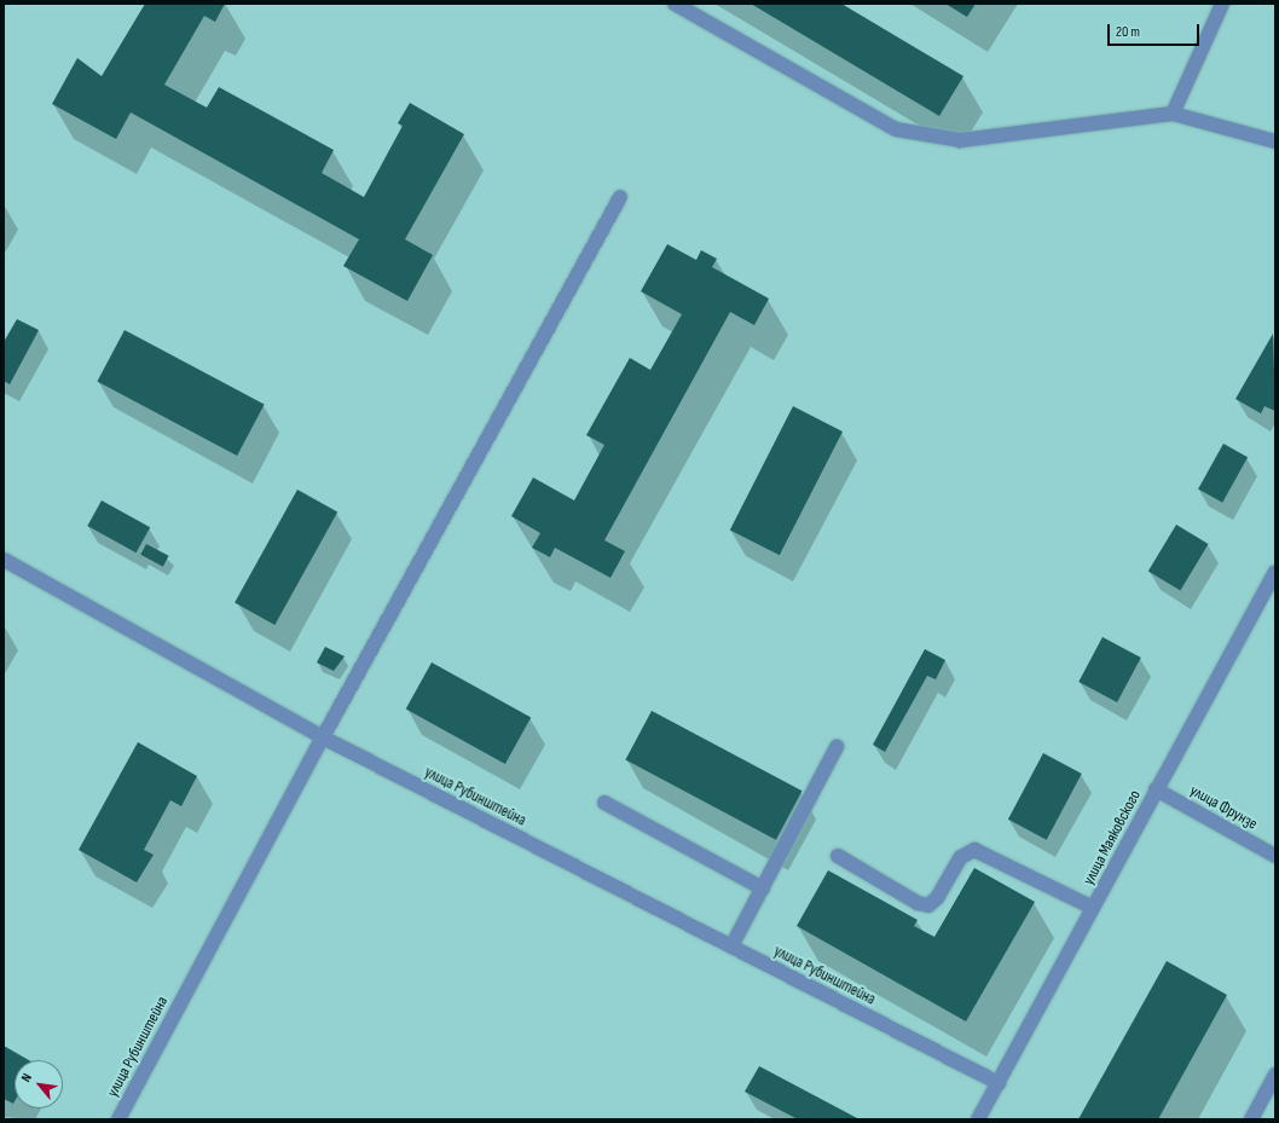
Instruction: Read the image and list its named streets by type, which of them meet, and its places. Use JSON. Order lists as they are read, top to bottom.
{
  "streets": {
    "street": ["улица Рубинштейна", "улица Фрунзе", "улица Маяковского"]
  },
  "crossings": [
    ["улица Рубинштейна", "улица Маяковского"],
    ["улица Фрунзе", "улица Маяковского"]
  ],
  "scale_bar": "20 m",
  "north": "top left"
}
